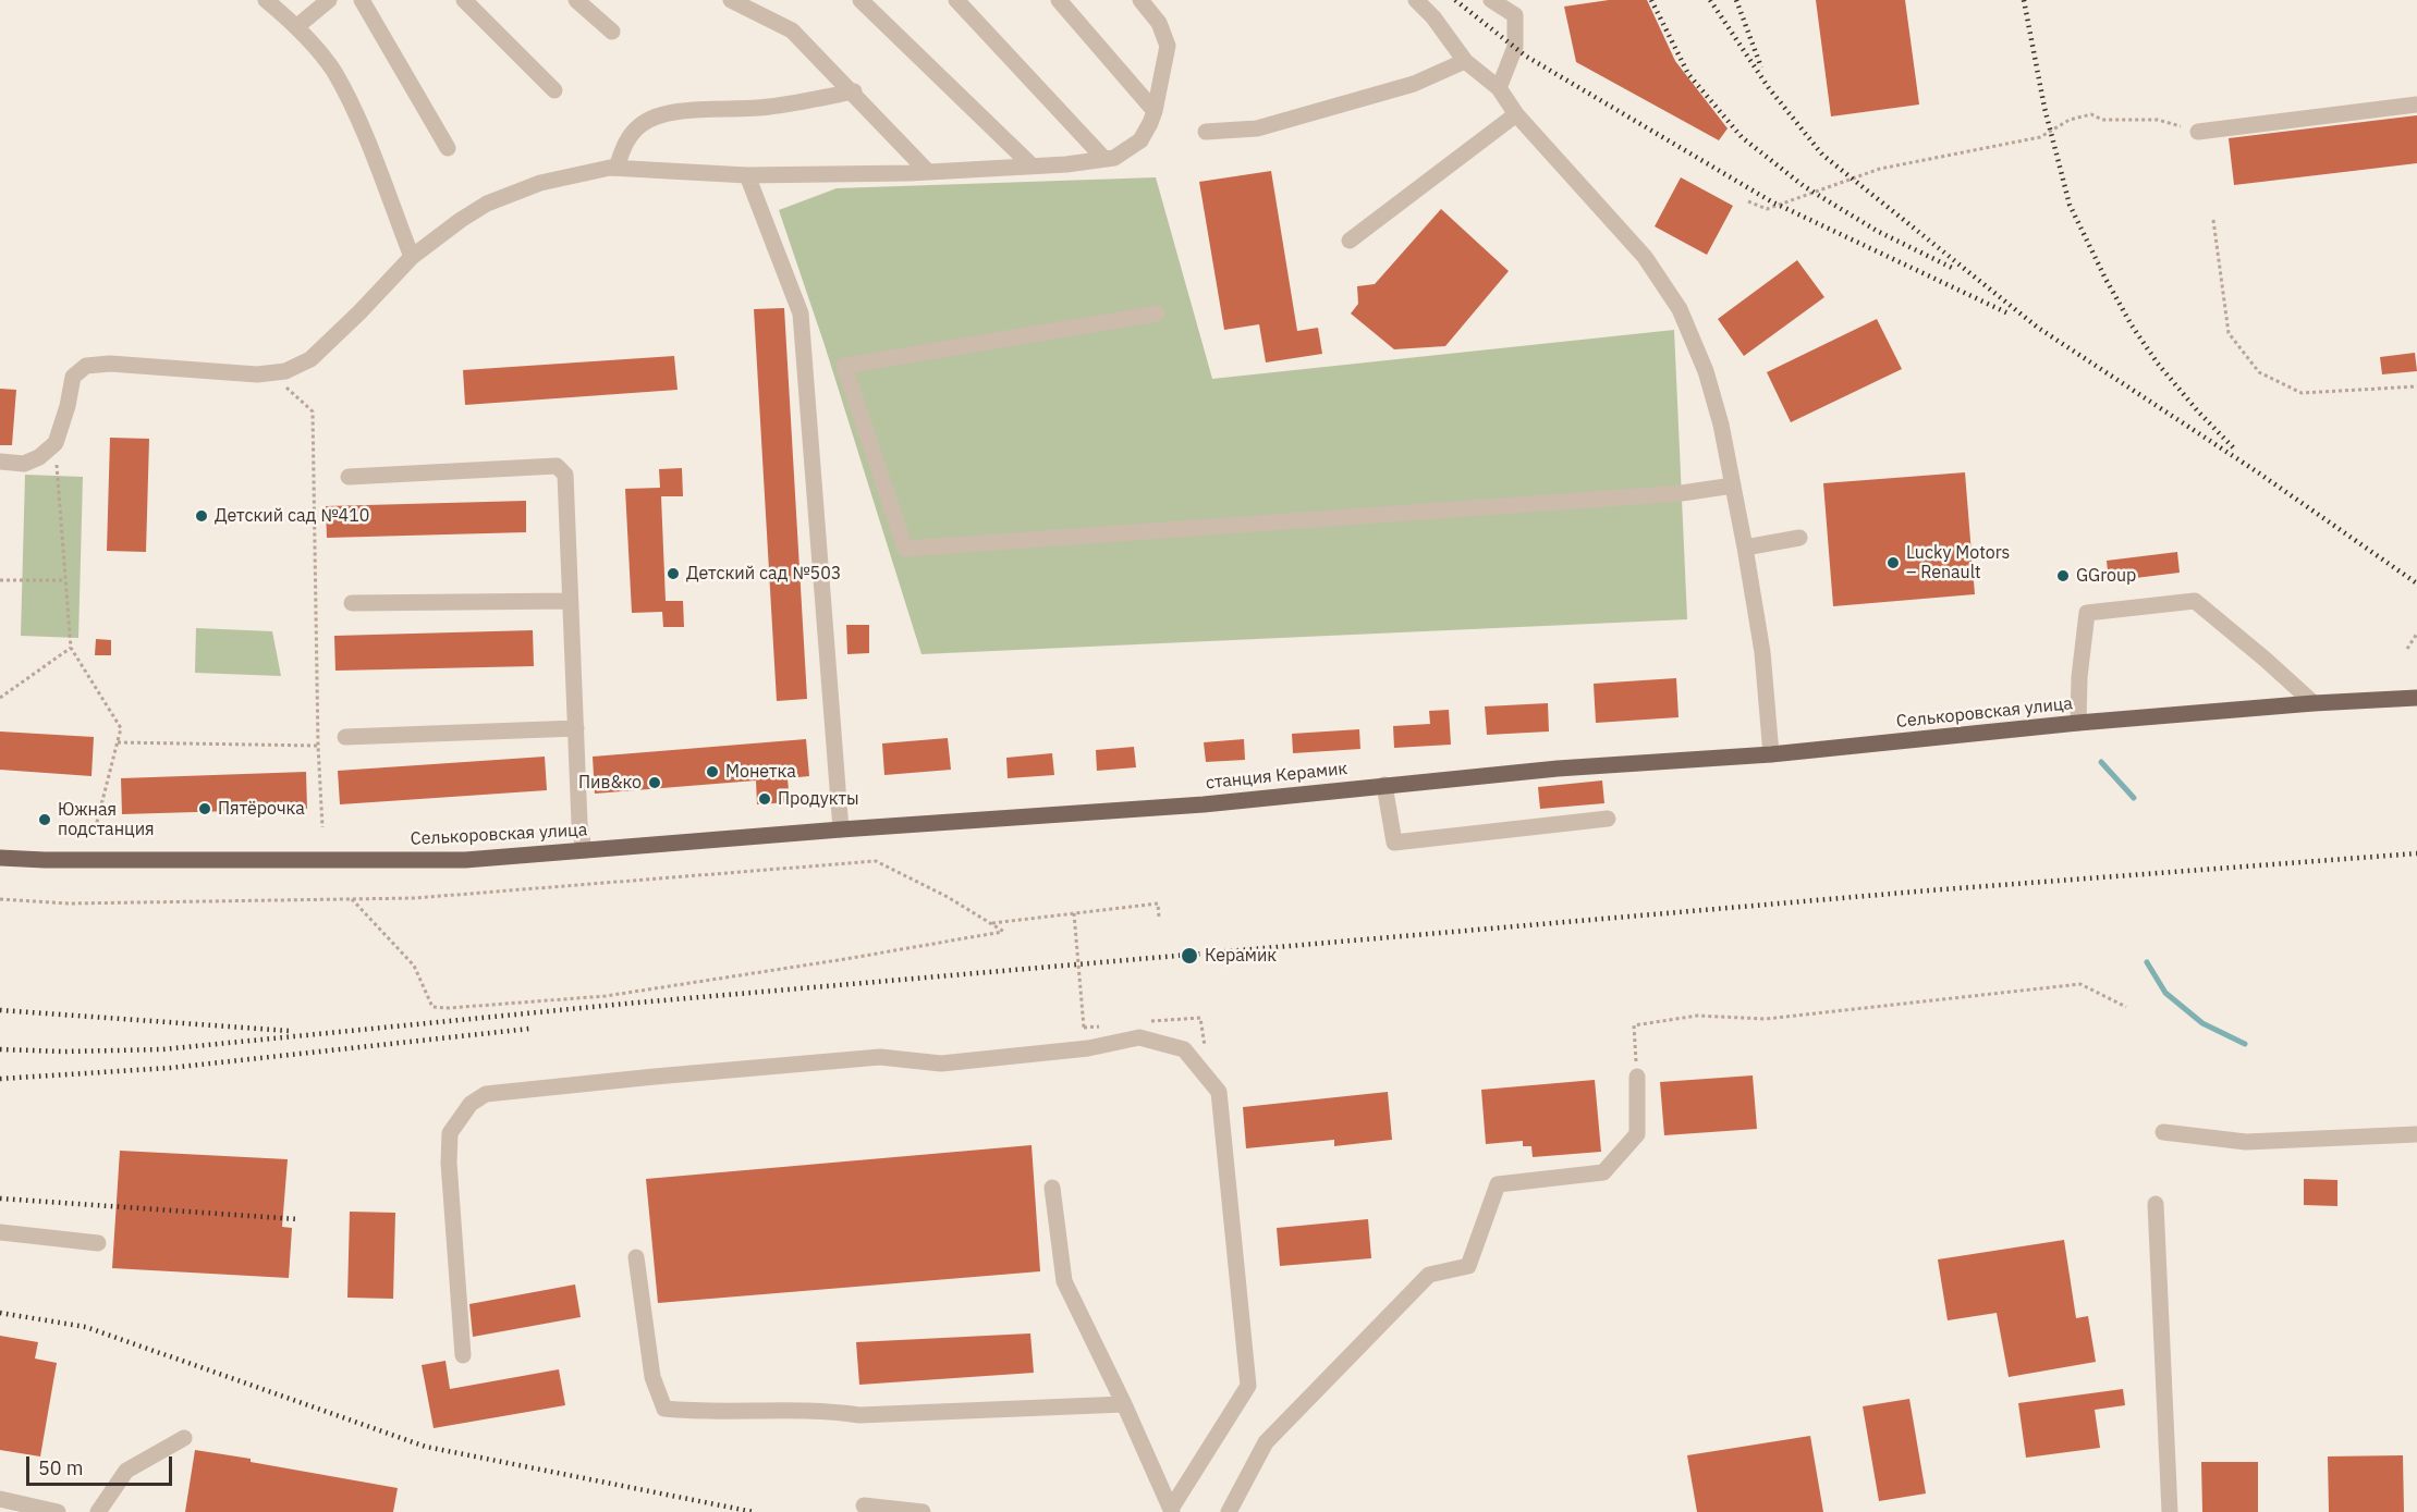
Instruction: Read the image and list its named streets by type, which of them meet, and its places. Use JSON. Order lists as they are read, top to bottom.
{
  "streets": {
    "main road": ["Селькоровская улица", "станция Керамик"]
  },
  "crossings": [
    ["Селькоровская улица", "станция Керамик"]
  ],
  "places": [
    "Детский сад №410",
    "Lucky Motors – Renault",
    "Детский сад №503",
    "GGroup",
    "Монетка",
    "Пив&ко",
    "Продукты",
    "Пятёрочка",
    "Южная подстанция",
    "Керамик"
  ],
  "scale_bar": "50 m"
}
